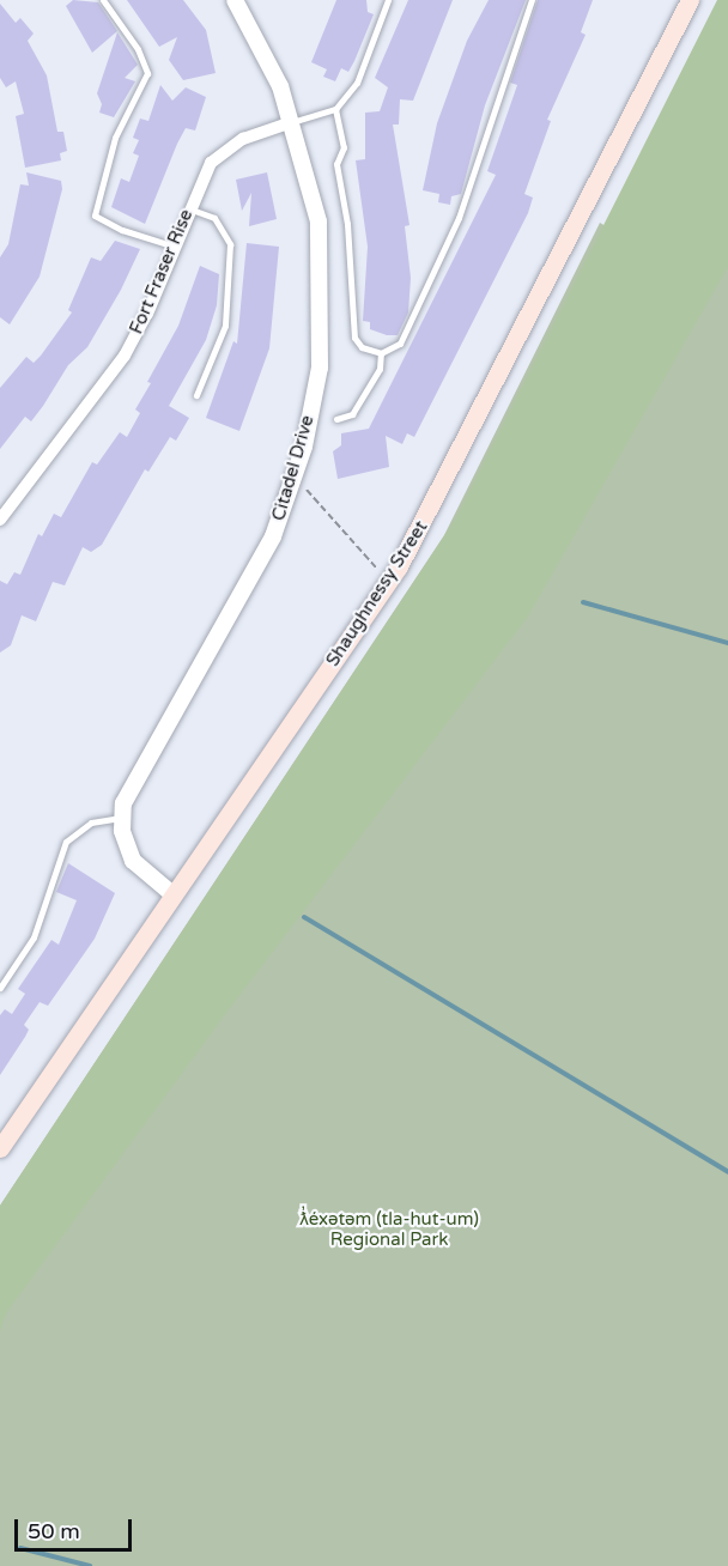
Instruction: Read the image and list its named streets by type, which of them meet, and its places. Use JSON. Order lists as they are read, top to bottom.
{
  "streets": {
    "main road": ["Shaughnessy Street"],
    "street": ["Fort Fraser Rise", "Citadel Drive"]
  },
  "crossings": [
    ["Fort Fraser Rise", "Citadel Drive"]
  ],
  "parks": ["ƛ̓éxətəm (tla-hut-um) Regional Park"],
  "scale_bar": "50 m"
}
